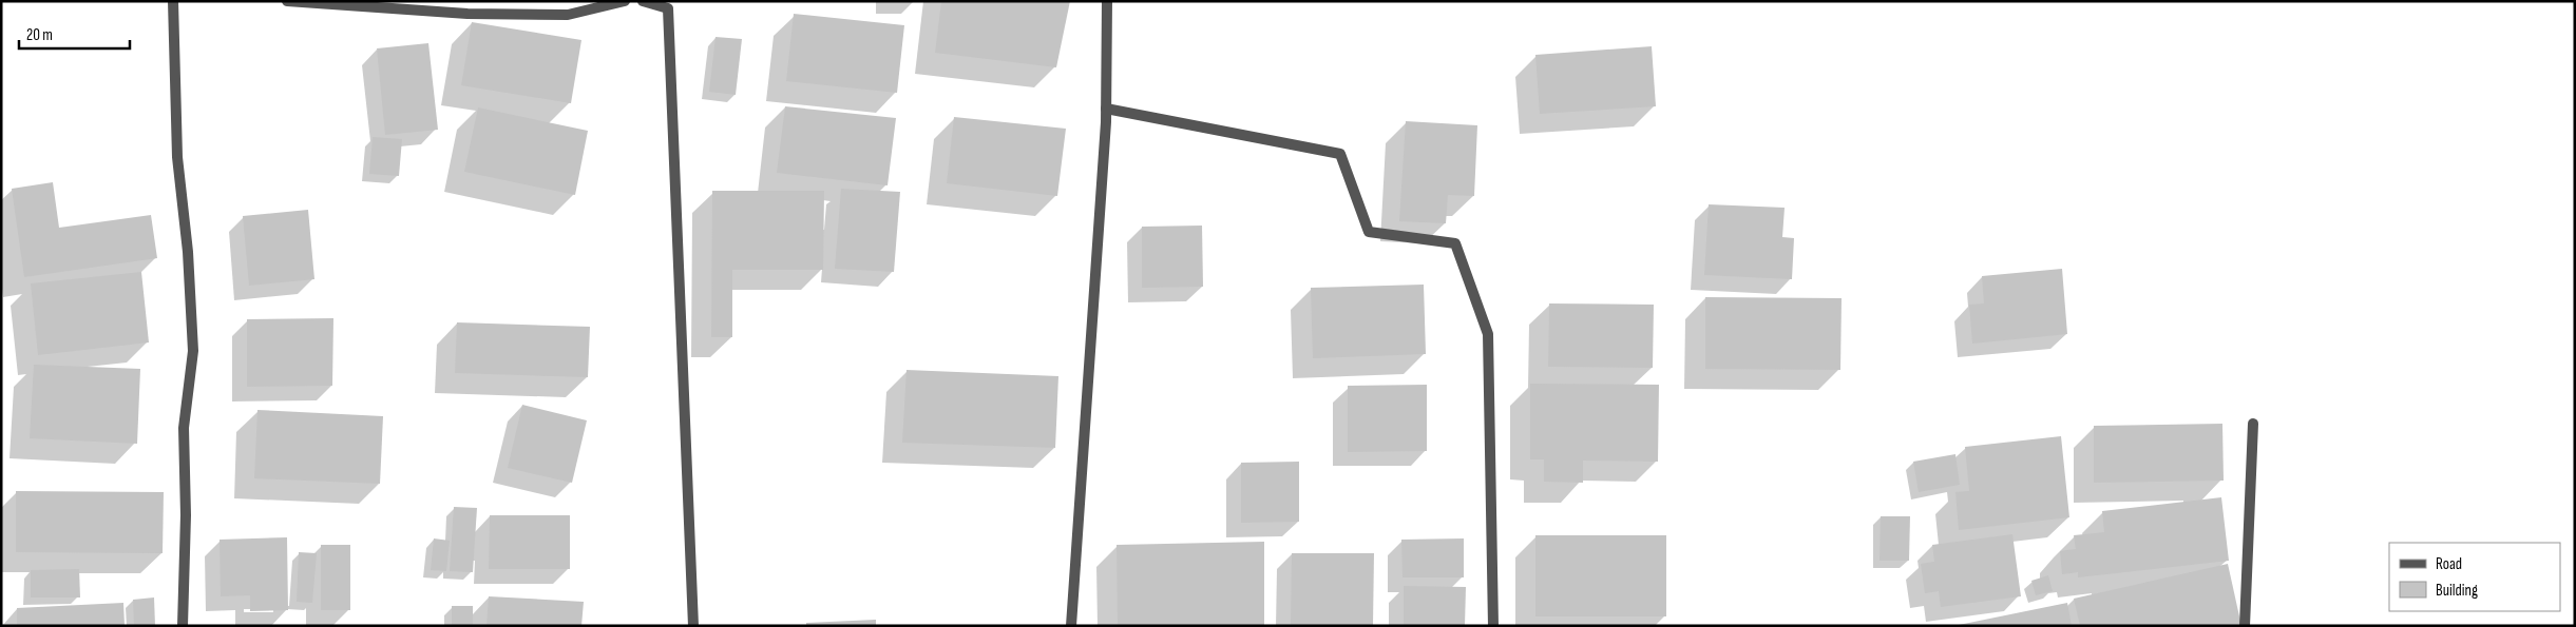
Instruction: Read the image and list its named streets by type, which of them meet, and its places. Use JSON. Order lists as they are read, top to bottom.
{
  "legend": ["Road", "Building"],
  "scale_bar": "20 m"
}
